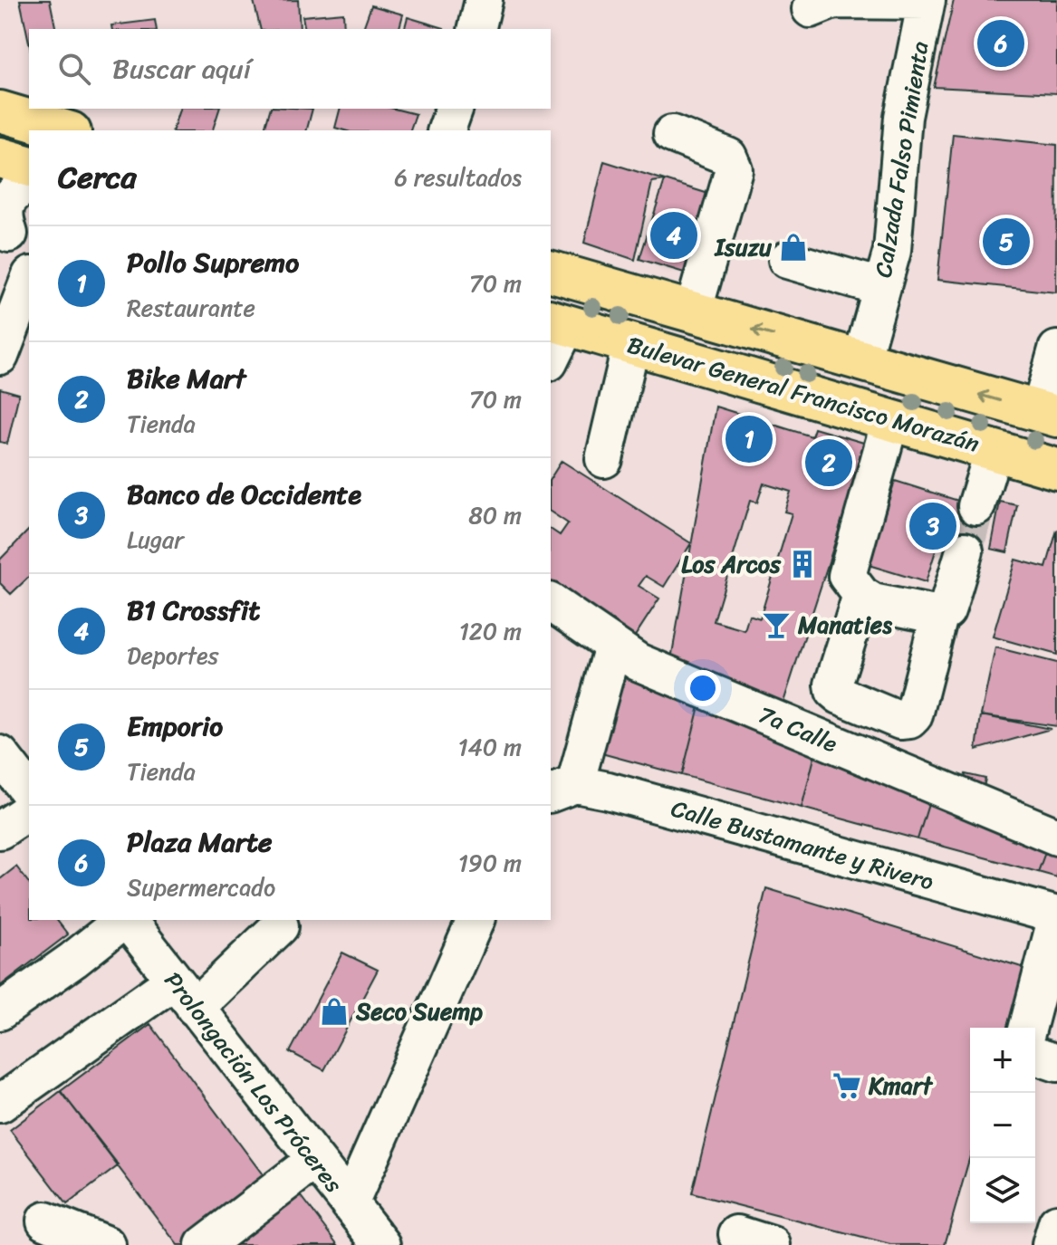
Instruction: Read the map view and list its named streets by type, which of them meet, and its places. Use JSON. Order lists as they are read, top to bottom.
{
  "streets": {
    "main road": ["Bulevar General Francisco Morazán"],
    "street": [
      "Calzada Falso Pimienta",
      "7a Calle",
      "Calle Bustamante y Rivero",
      "Prolongación Los Próceres"
    ]
  },
  "crossings": [
    ["Calzada Falso Pimienta", "Bulevar General Francisco Morazán"]
  ],
  "places": {
    "shop": ["Isuzu", "Seco Suemp"],
    "building": ["Los Arcos"],
    "bar": ["Manaties"],
    "supermarket": ["Kmart"]
  },
  "page": {
    "pins": [
      "6",
      "4",
      "5",
      "1",
      "2",
      "3"
    ],
    "search": "Buscar aquí",
    "heading": ["Cerca", "6 resultados"],
    "list": [
      {
        "mark": "1",
        "name": "Pollo Supremo",
        "note": "Restaurante",
        "value": "70 m"
      },
      {
        "mark": "2",
        "name": "Bike Mart",
        "note": "Tienda",
        "value": "70 m"
      },
      {
        "mark": "3",
        "name": "Banco de Occidente",
        "note": "Lugar",
        "value": "80 m"
      },
      {
        "mark": "4",
        "name": "B1 Crossfit",
        "note": "Deportes",
        "value": "120 m"
      },
      {
        "mark": "5",
        "name": "Emporio",
        "note": "Tienda",
        "value": "140 m"
      },
      {
        "mark": "6",
        "name": "Plaza Marte",
        "note": "Supermercado",
        "value": "190 m"
      }
    ],
    "map_buttons": ["+", "−"]
  }
}
